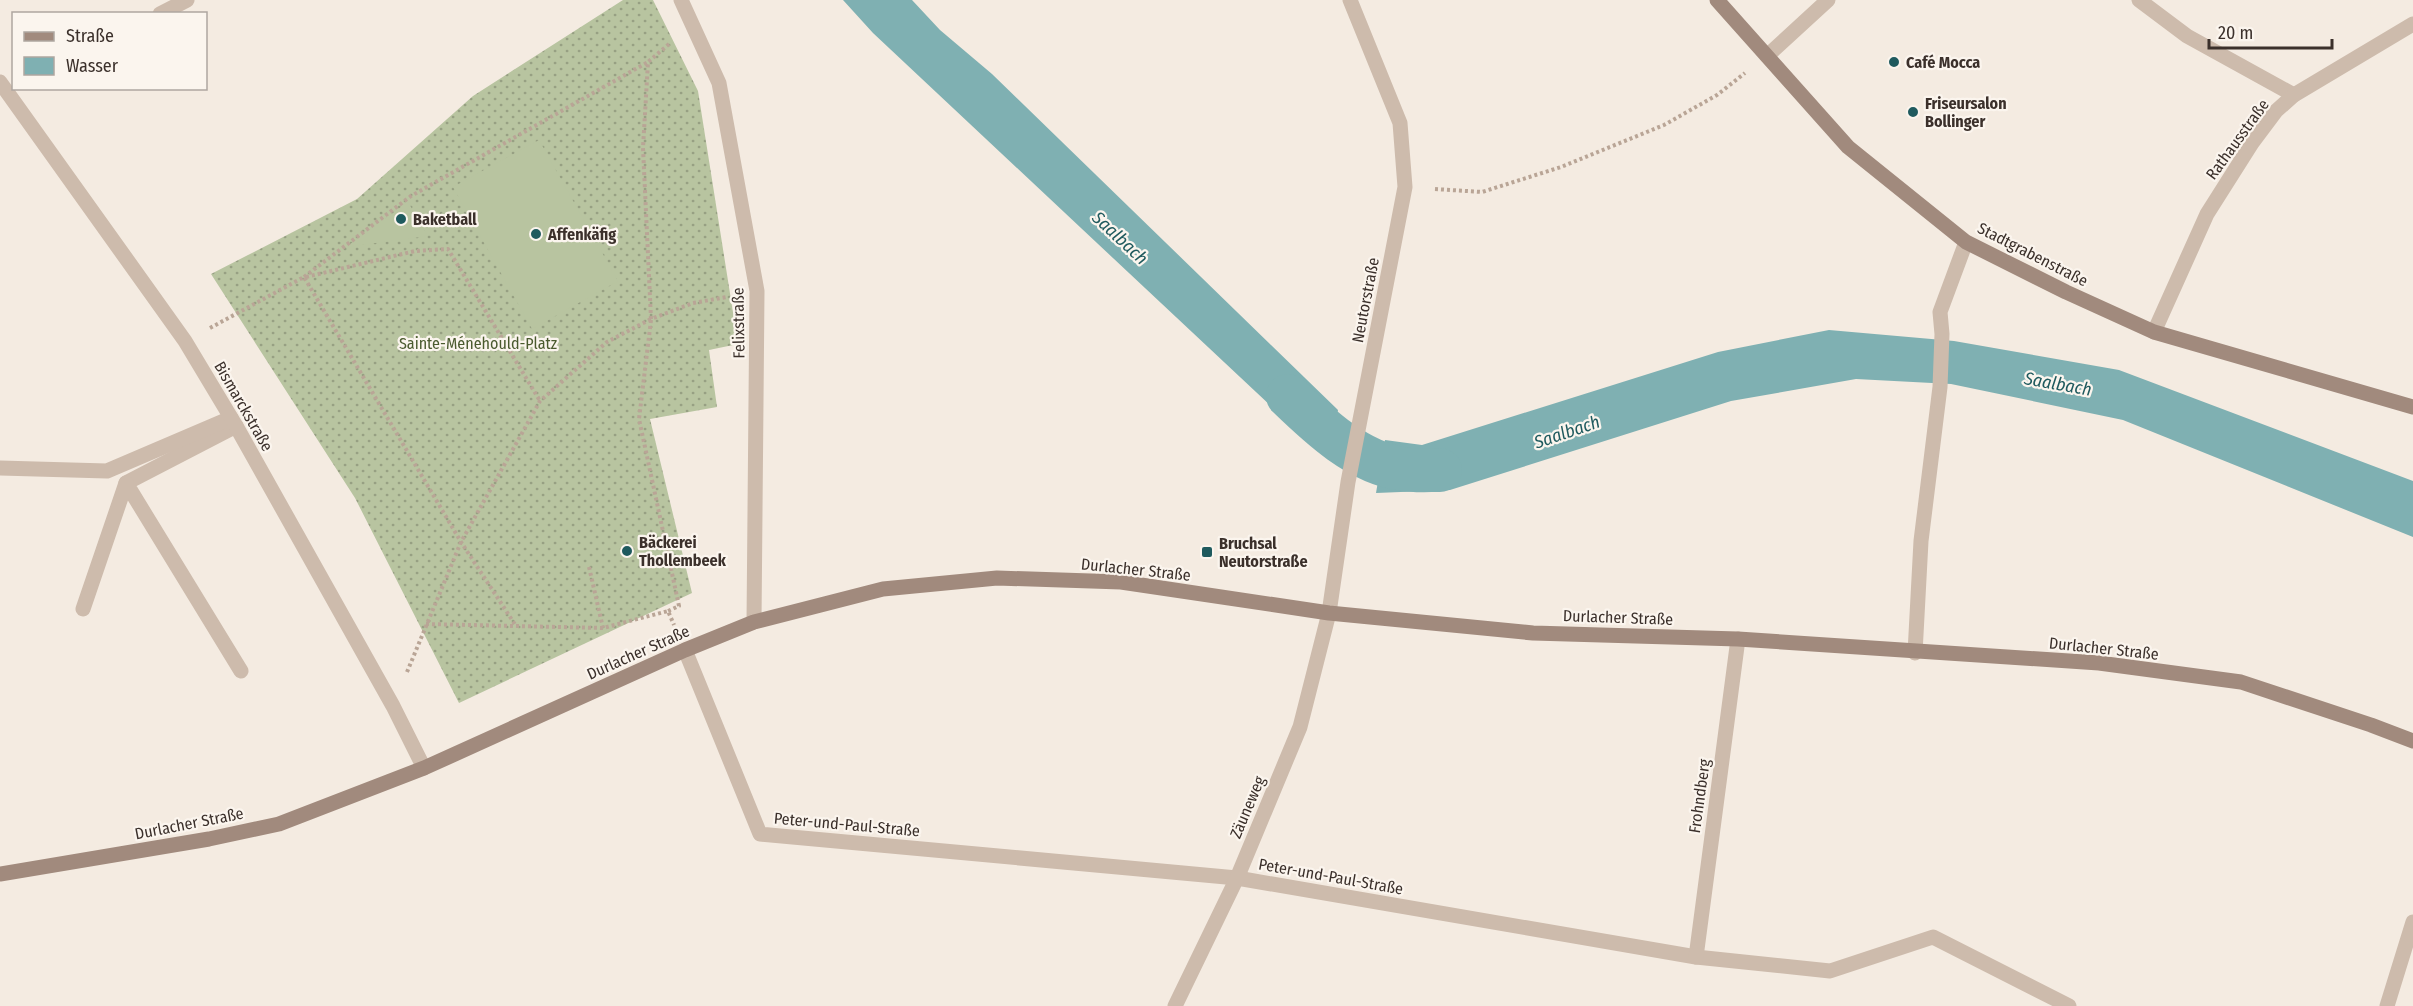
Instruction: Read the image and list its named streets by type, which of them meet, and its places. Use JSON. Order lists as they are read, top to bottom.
{
  "streets": {
    "main road": ["Stadtgrabenstraße", "Durlacher Straße"],
    "street": [
      "Rathausstraße",
      "Neutorstraße",
      "Felixstraße",
      "Bismarckstraße",
      "Frohndberg",
      "Zäuneweg",
      "Peter-und-Paul-Straße"
    ]
  },
  "crossings": [
    ["Rathausstraße", "Stadtgrabenstraße"],
    ["Neutorstraße", "Durlacher Straße"],
    ["Neutorstraße", "Zäuneweg"],
    ["Felixstraße", "Durlacher Straße"],
    ["Bismarckstraße", "Durlacher Straße"],
    ["Durlacher Straße", "Frohndberg"],
    ["Durlacher Straße", "Zäuneweg"],
    ["Durlacher Straße", "Peter-und-Paul-Straße"],
    ["Frohndberg", "Peter-und-Paul-Straße"],
    ["Zäuneweg", "Peter-und-Paul-Straße"]
  ],
  "water": ["Saalbach"],
  "parks": ["Sainte-Ménehould-Platz"],
  "places": {
    "other": [
      "Café Mocca",
      "Friseursalon Bollinger",
      "Baketball",
      "Affenkäfig",
      "Bäckerei Thollembeek"
    ],
    "transit": ["Bruchsal Neutorstraße"]
  },
  "legend": ["Straße", "Wasser"],
  "scale_bar": "20 m"
}
